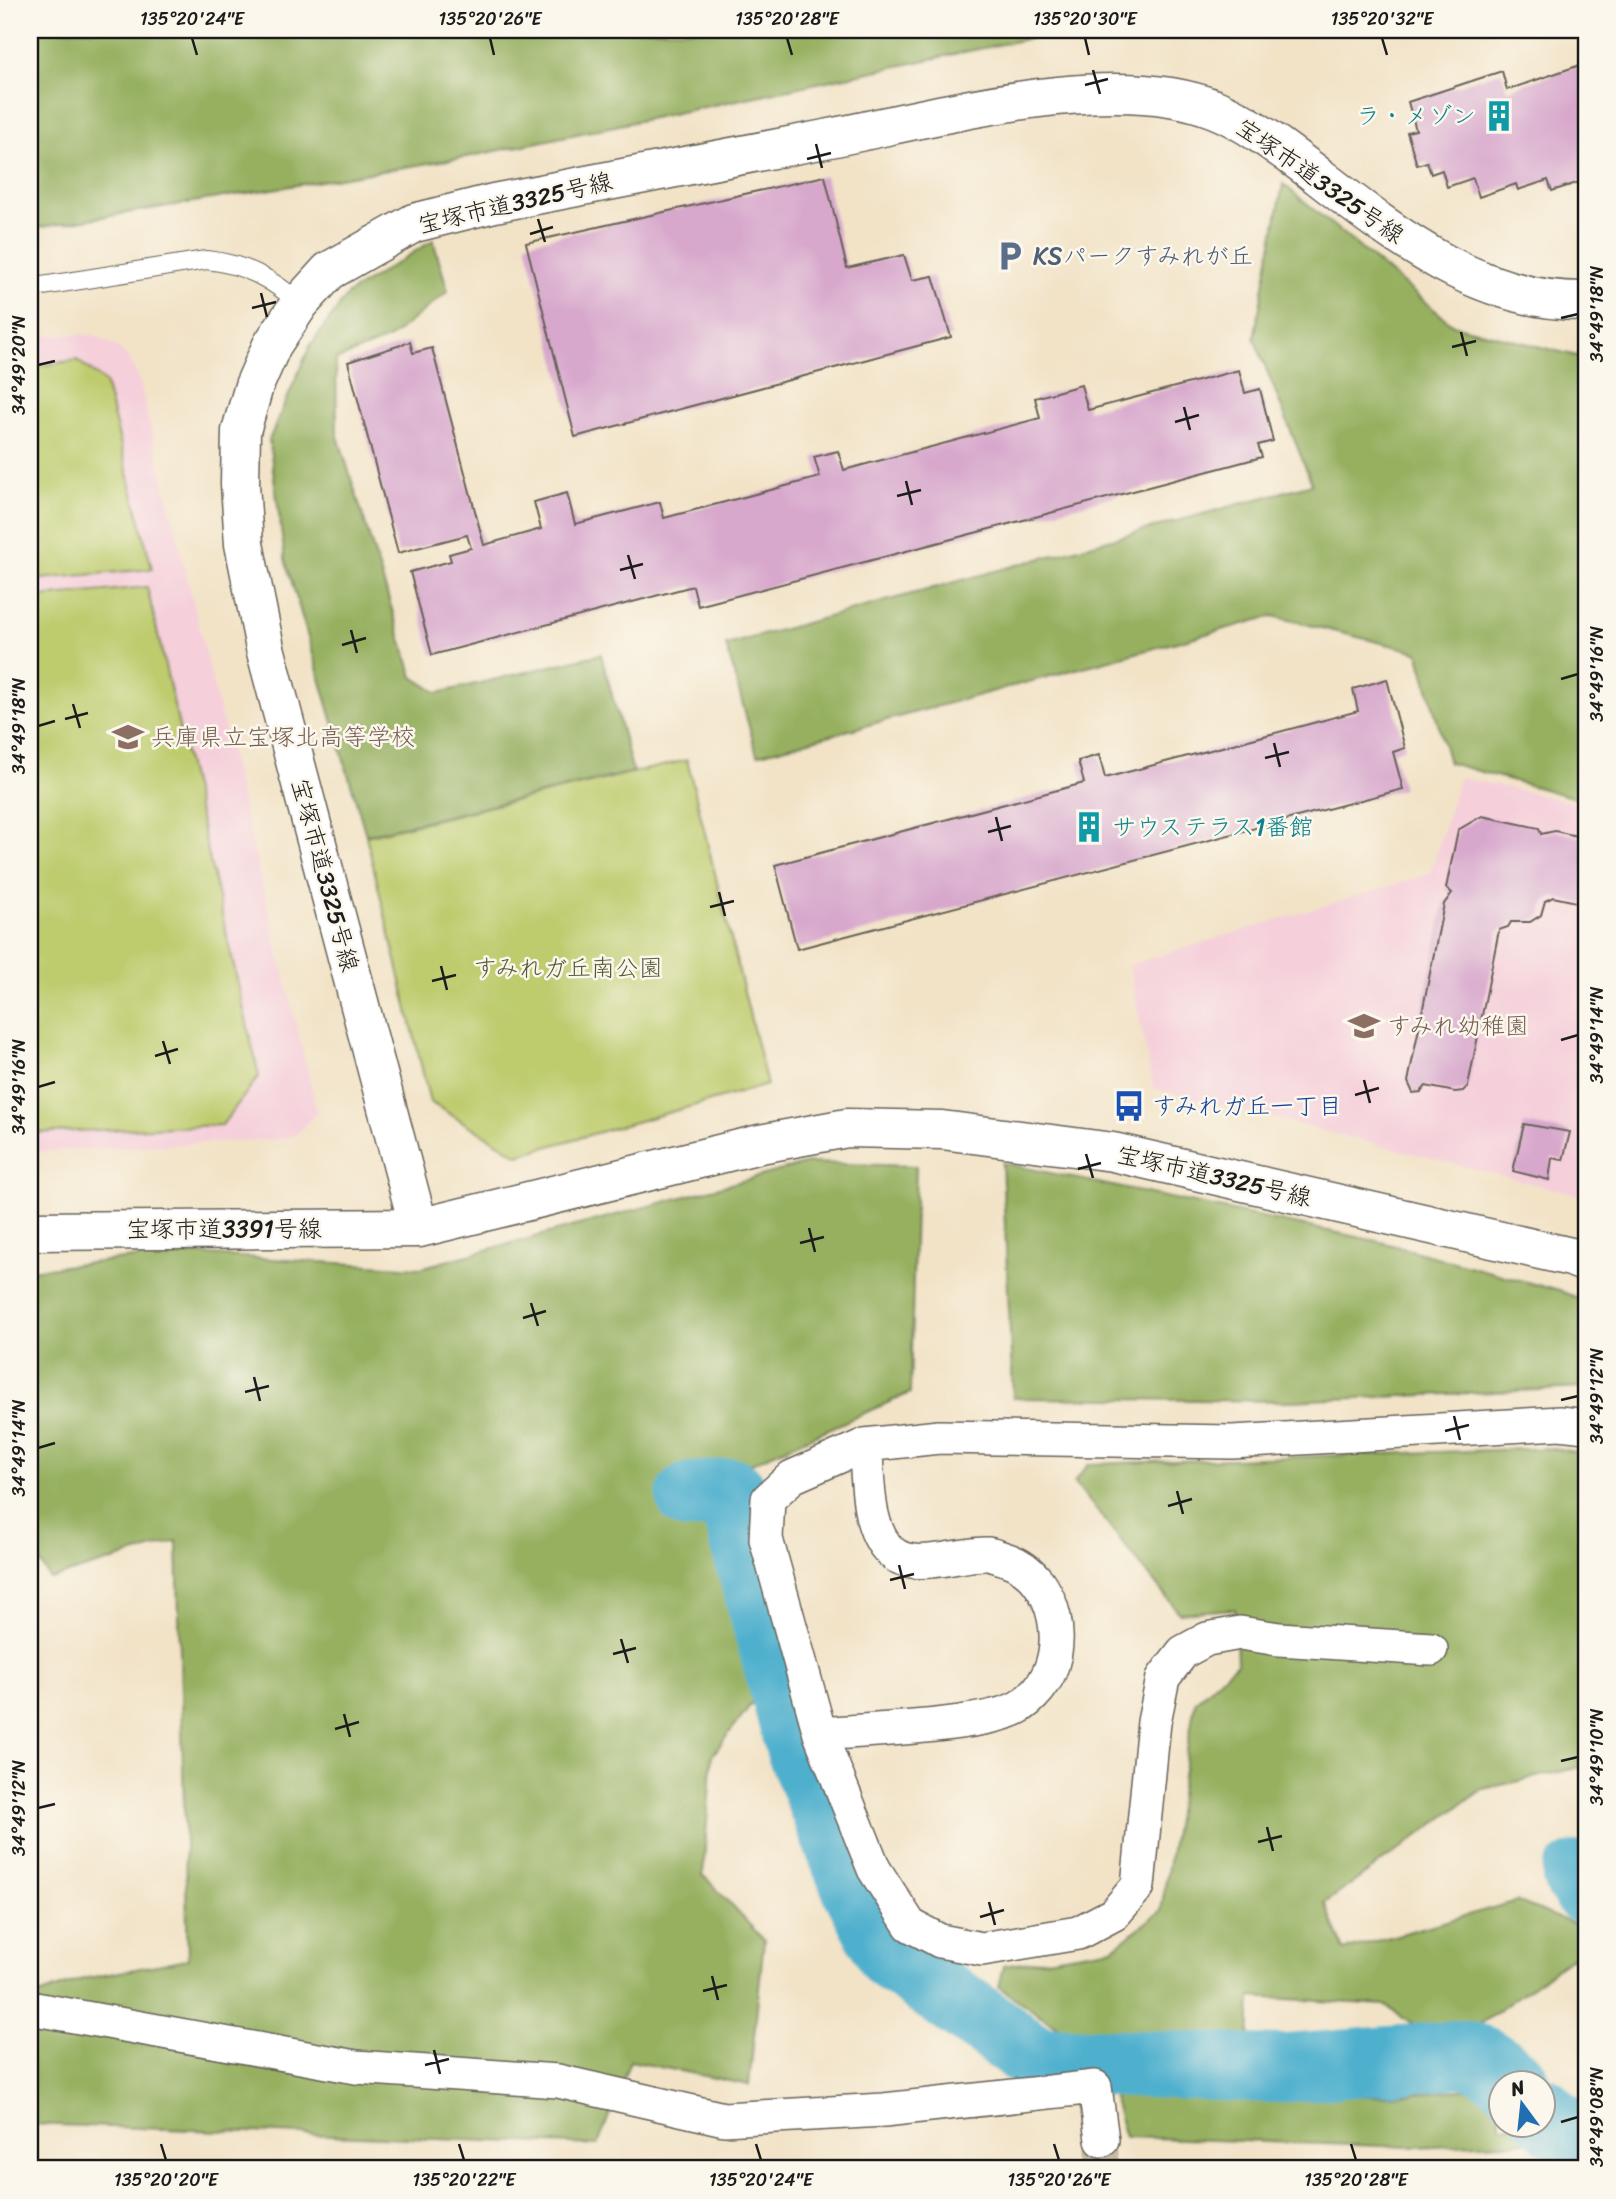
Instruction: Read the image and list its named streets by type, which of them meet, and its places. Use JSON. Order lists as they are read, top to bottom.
{
  "streets": {
    "street": ["宝塚市道3325号線", "宝塚市道3391号線"]
  },
  "crossings": [
    ["宝塚市道3325号線", "宝塚市道3391号線"]
  ],
  "parks": ["すみれガ丘南公園"],
  "places": {
    "building": ["ラ・メゾン", "サウステラス1番館"],
    "parking": ["KSパークすみれが丘"],
    "school or university": ["兵庫県立宝塚北高等学校", "すみれ幼稚園"],
    "bus stop": ["すみれガ丘一丁目"]
  },
  "north": "top",
  "coordinates": [
    "135°20'24\"E",
    "135°20'26\"E",
    "135°20'28\"E",
    "135°20'30\"E",
    "135°20'32\"E",
    "34°49'18\"N",
    "34°49'20\"N",
    "34°49'16\"N",
    "34°49'14\"N",
    "34°49'12\"N",
    "34°49'10\"N",
    "34°49'08\"N",
    "135°20'20\"E",
    "135°20'22\"E"
  ]
}
